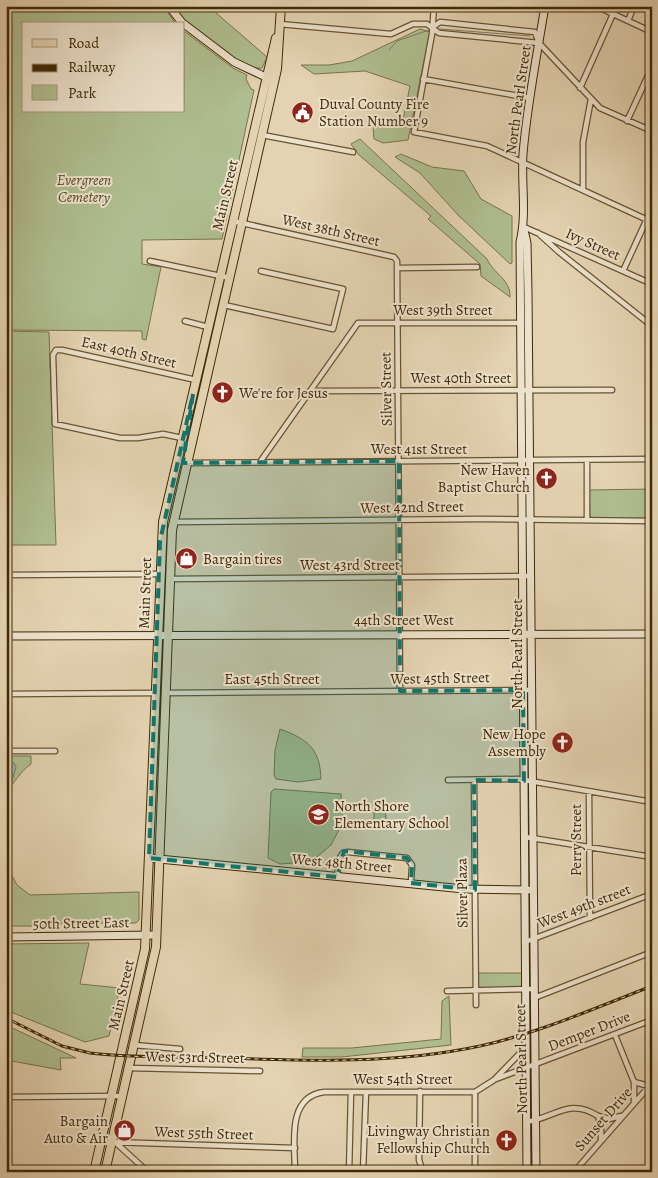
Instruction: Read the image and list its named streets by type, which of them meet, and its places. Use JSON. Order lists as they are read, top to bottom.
{
  "streets": {
    "main road": ["Main Street"],
    "street": [
      "North Pearl Street",
      "West 38th Street",
      "Ivy Street",
      "West 39th Street",
      "East 40th Street",
      "West 40th Street",
      "Silver Street",
      "West 41st Street",
      "West 42nd Street",
      "West 43rd Street",
      "44th Street West",
      "West 45th Street",
      "East 45th Street",
      "Perry Street",
      "West 48th Street",
      "Silver Plaza",
      "West 49th street",
      "50th Street East",
      "Demper Drive",
      "West 53rd Street",
      "West 54th Street",
      "Sunset Drive",
      "West 55th Street"
    ]
  },
  "crossings": [
    ["North Pearl Street", "Ivy Street"],
    ["North Pearl Street", "West 39th Street"],
    ["North Pearl Street", "West 40th Street"],
    ["North Pearl Street", "West 41st Street"],
    ["North Pearl Street", "West 42nd Street"],
    ["North Pearl Street", "West 43rd Street"],
    ["North Pearl Street", "44th Street West"],
    ["North Pearl Street", "West 45th Street"],
    ["North Pearl Street", "West 48th Street"],
    ["North Pearl Street", "West 49th street"],
    ["North Pearl Street", "Demper Drive"],
    ["Main Street", "West 38th Street"],
    ["Main Street", "East 40th Street"],
    ["Main Street", "West 41st Street"],
    ["Main Street", "West 42nd Street"],
    ["Main Street", "West 43rd Street"],
    ["Main Street", "44th Street West"],
    ["Main Street", "East 45th Street"],
    ["Main Street", "West 48th Street"],
    ["Main Street", "50th Street East"],
    ["Main Street", "West 53rd Street"],
    ["Main Street", "West 55th Street"],
    ["West 38th Street", "Silver Street"],
    ["West 39th Street", "West 40th Street"],
    ["West 39th Street", "Silver Street"],
    ["West 40th Street", "Silver Street"],
    ["Silver Street", "West 41st Street"],
    ["Silver Street", "West 42nd Street"],
    ["Silver Street", "West 43rd Street"],
    ["Silver Street", "44th Street West"],
    ["Silver Street", "West 45th Street"],
    ["West 45th Street", "East 45th Street"],
    ["Perry Street", "West 49th street"],
    ["West 48th Street", "Silver Plaza"],
    ["West 54th Street", "West 55th Street"]
  ],
  "parks": ["Evergreen Cemetery"],
  "places": {
    "public building": ["Duval County Fire Station Number 9"],
    "church": [
      "We're for Jesus",
      "New Haven Baptist Church",
      "New Hope Assembly",
      "Livingway Christian Fellowship Church"
    ],
    "shop": ["Bargain tires", "Bargain Auto & Air"],
    "school or university": ["North Shore Elementary School"]
  },
  "legend": ["Road", "Railway", "Park"]
}
